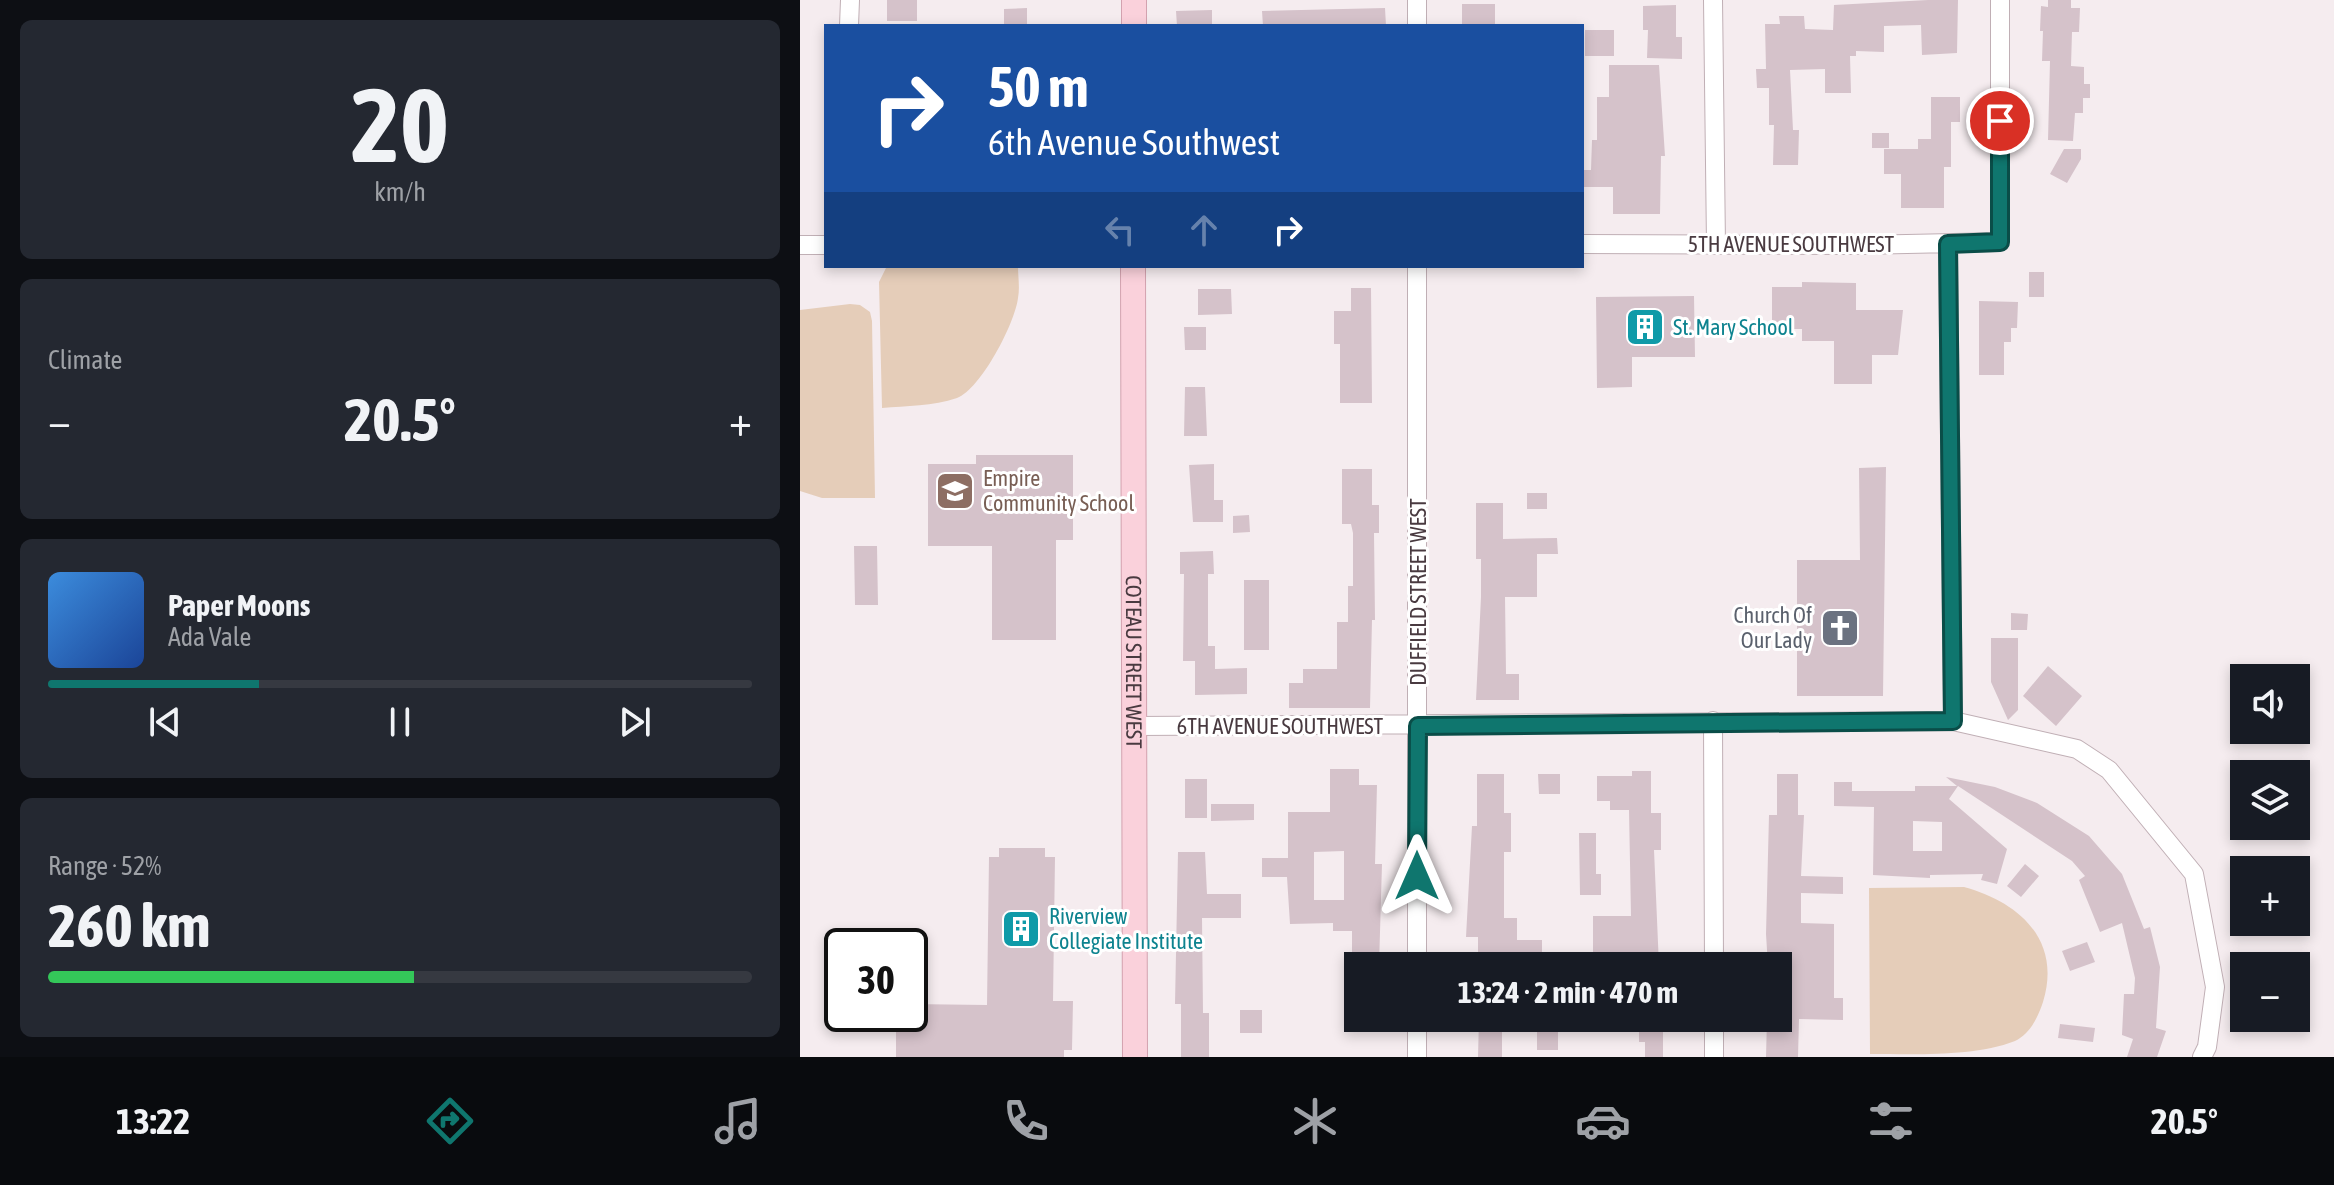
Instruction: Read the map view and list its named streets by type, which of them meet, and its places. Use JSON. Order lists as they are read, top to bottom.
{
  "streets": {
    "street": [
      "5TH AVENUE SOUTHWEST",
      "DUFFIELD STREET WEST",
      "COTEAU STREET WEST",
      "6TH AVENUE SOUTHWEST"
    ]
  },
  "crossings": [
    ["DUFFIELD STREET WEST", "6TH AVENUE SOUTHWEST"],
    ["COTEAU STREET WEST", "6TH AVENUE SOUTHWEST"]
  ],
  "places": {
    "building": ["St. Mary School", "Riverview Collegiate Institute"],
    "school or university": ["Empire Community School"],
    "church": ["Church Of Our Lady"]
  },
  "page": {
    "tile": [
      ["20", "km/h"],
      "Climate",
      ["Range · 52%", "260 km"]
    ],
    "turn": ["50 m", "6th Avenue Southwest"],
    "heat": ["−", "20.5°", "+"],
    "song": ["Paper Moons", "Ada Vale"],
    "map_buttons": ["+", "−"],
    "limit": "30",
    "trip": "13:24 · 2 min · 470 m",
    "tabs": ["13:22", "20.5°"]
  }
}
